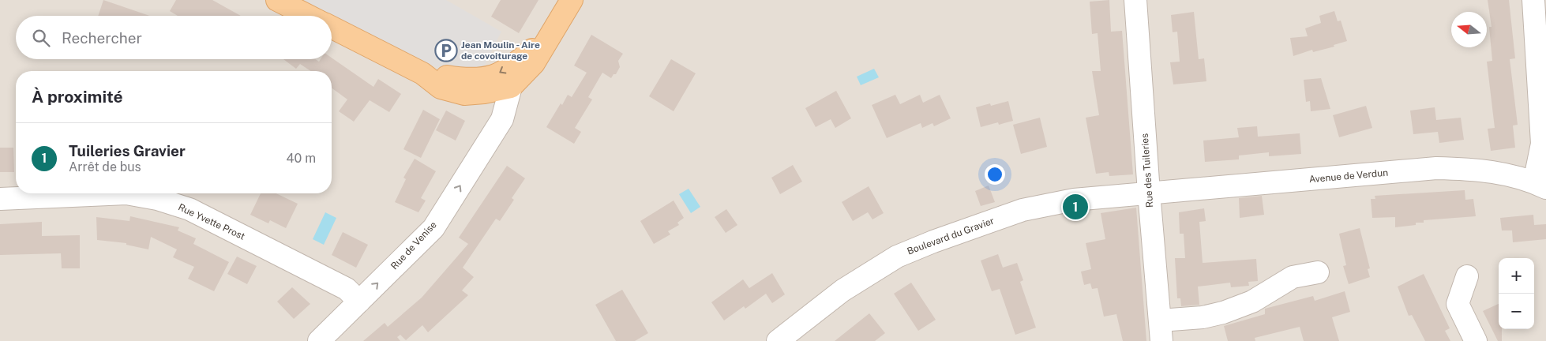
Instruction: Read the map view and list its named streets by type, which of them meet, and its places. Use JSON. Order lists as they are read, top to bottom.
{
  "streets": {
    "street": [
      "Rue des Tuileries",
      "Avenue de Verdun",
      "Rue Yvette Prost",
      "Boulevard du Gravier",
      "Rue de Venise"
    ]
  },
  "crossings": [
    ["Rue des Tuileries", "Avenue de Verdun"],
    ["Rue des Tuileries", "Boulevard du Gravier"],
    ["Avenue de Verdun", "Boulevard du Gravier"],
    ["Rue Yvette Prost", "Rue de Venise"]
  ],
  "one_way": ["Rue de Venise"],
  "places": {
    "parking": ["Jean Moulin - Aire de covoiturage"]
  },
  "north": "left",
  "page": {
    "search": "Rechercher",
    "heading": "À proximité",
    "list": [
      {
        "mark": "1",
        "name": "Tuileries Gravier",
        "note": "Arrêt de bus",
        "value": "40 m"
      }
    ],
    "pins": "1",
    "map_buttons": ["+", "−"]
  }
}
